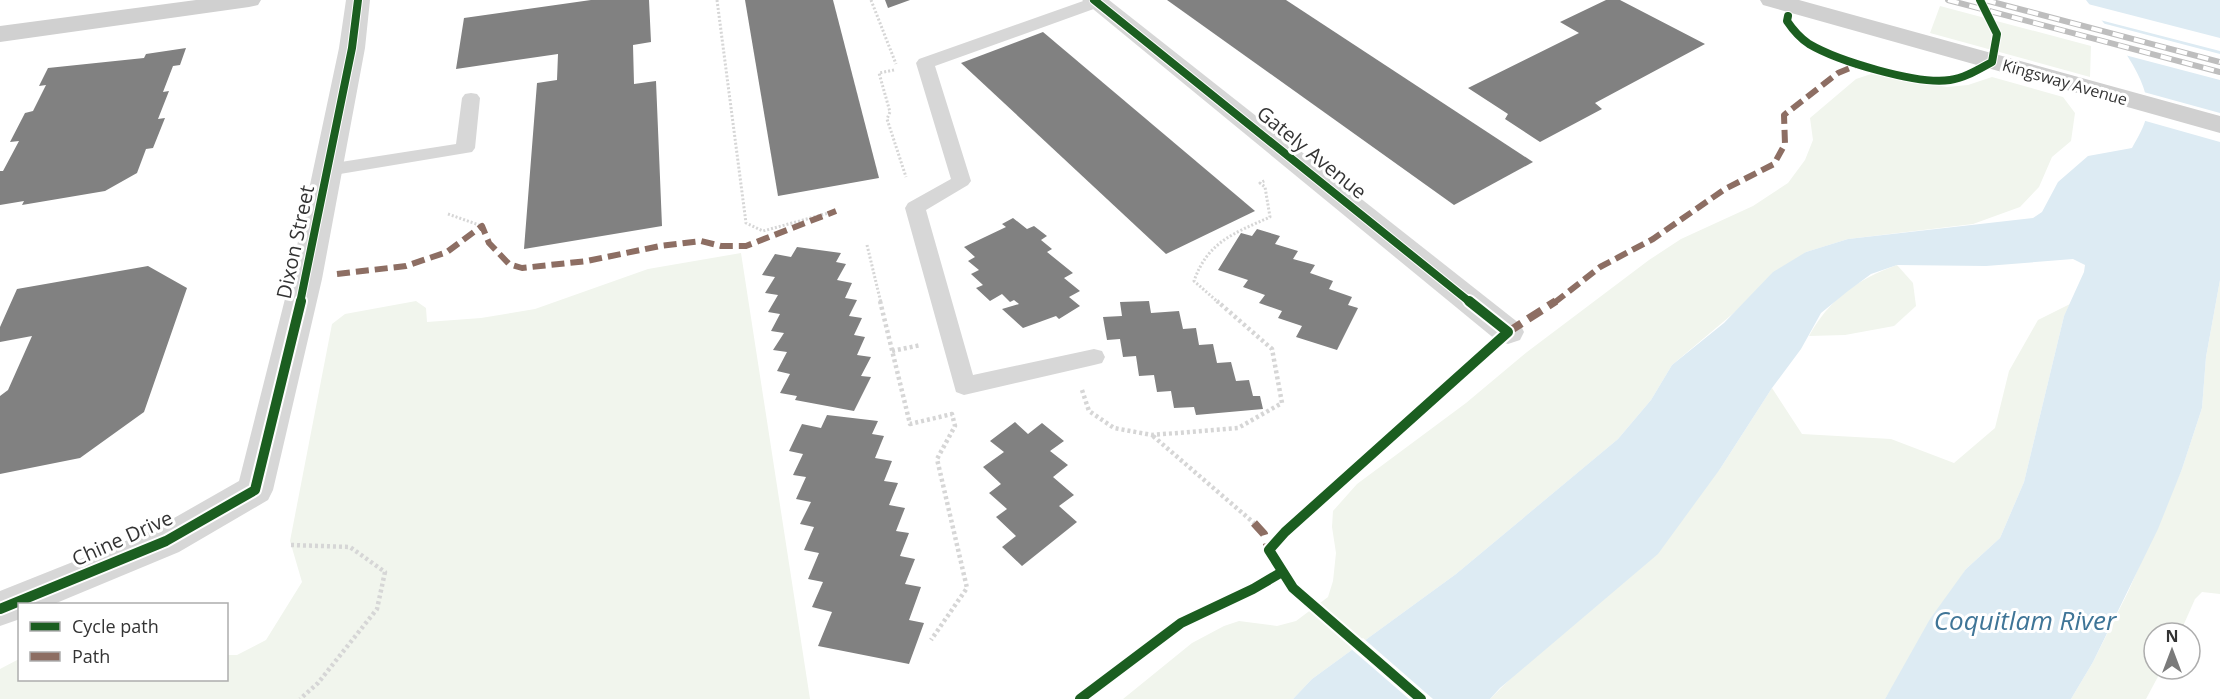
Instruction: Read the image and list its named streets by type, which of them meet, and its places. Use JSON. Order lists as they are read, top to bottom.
{
  "streets": {
    "main road": ["Kingsway Avenue"],
    "street": ["Gately Avenue", "Dixon Street", "Chine Drive"]
  },
  "crossings": [
    ["Dixon Street", "Chine Drive"]
  ],
  "water": ["Coquitlam River"],
  "legend": ["Cycle path", "Path"],
  "north": "top"
}
